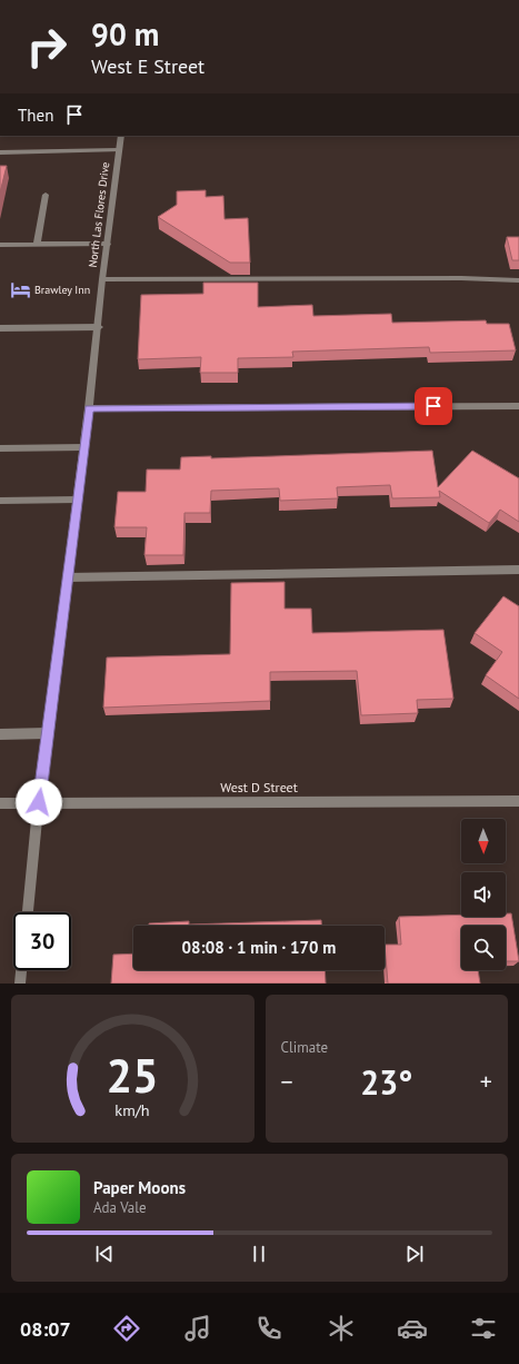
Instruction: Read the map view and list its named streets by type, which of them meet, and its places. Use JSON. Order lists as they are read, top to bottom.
{
  "streets": {
    "street": ["North Las Flores Drive", "West D Street"]
  },
  "crossings": [
    ["North Las Flores Drive", "West D Street"]
  ],
  "places": {
    "hotel": ["Brawley Inn"]
  },
  "north": "bottom",
  "page": {
    "turn": ["90 m", "West E Street"],
    "then": "Then",
    "limit": "30",
    "trip": "08:08 · 1 min · 170 m",
    "tile": "Climate",
    "heat": ["−", "23°", "+"],
    "song": ["Paper Moons", "Ada Vale"],
    "tabs": "08:07",
    "gauge": ["25", "km/h"]
  }
}
